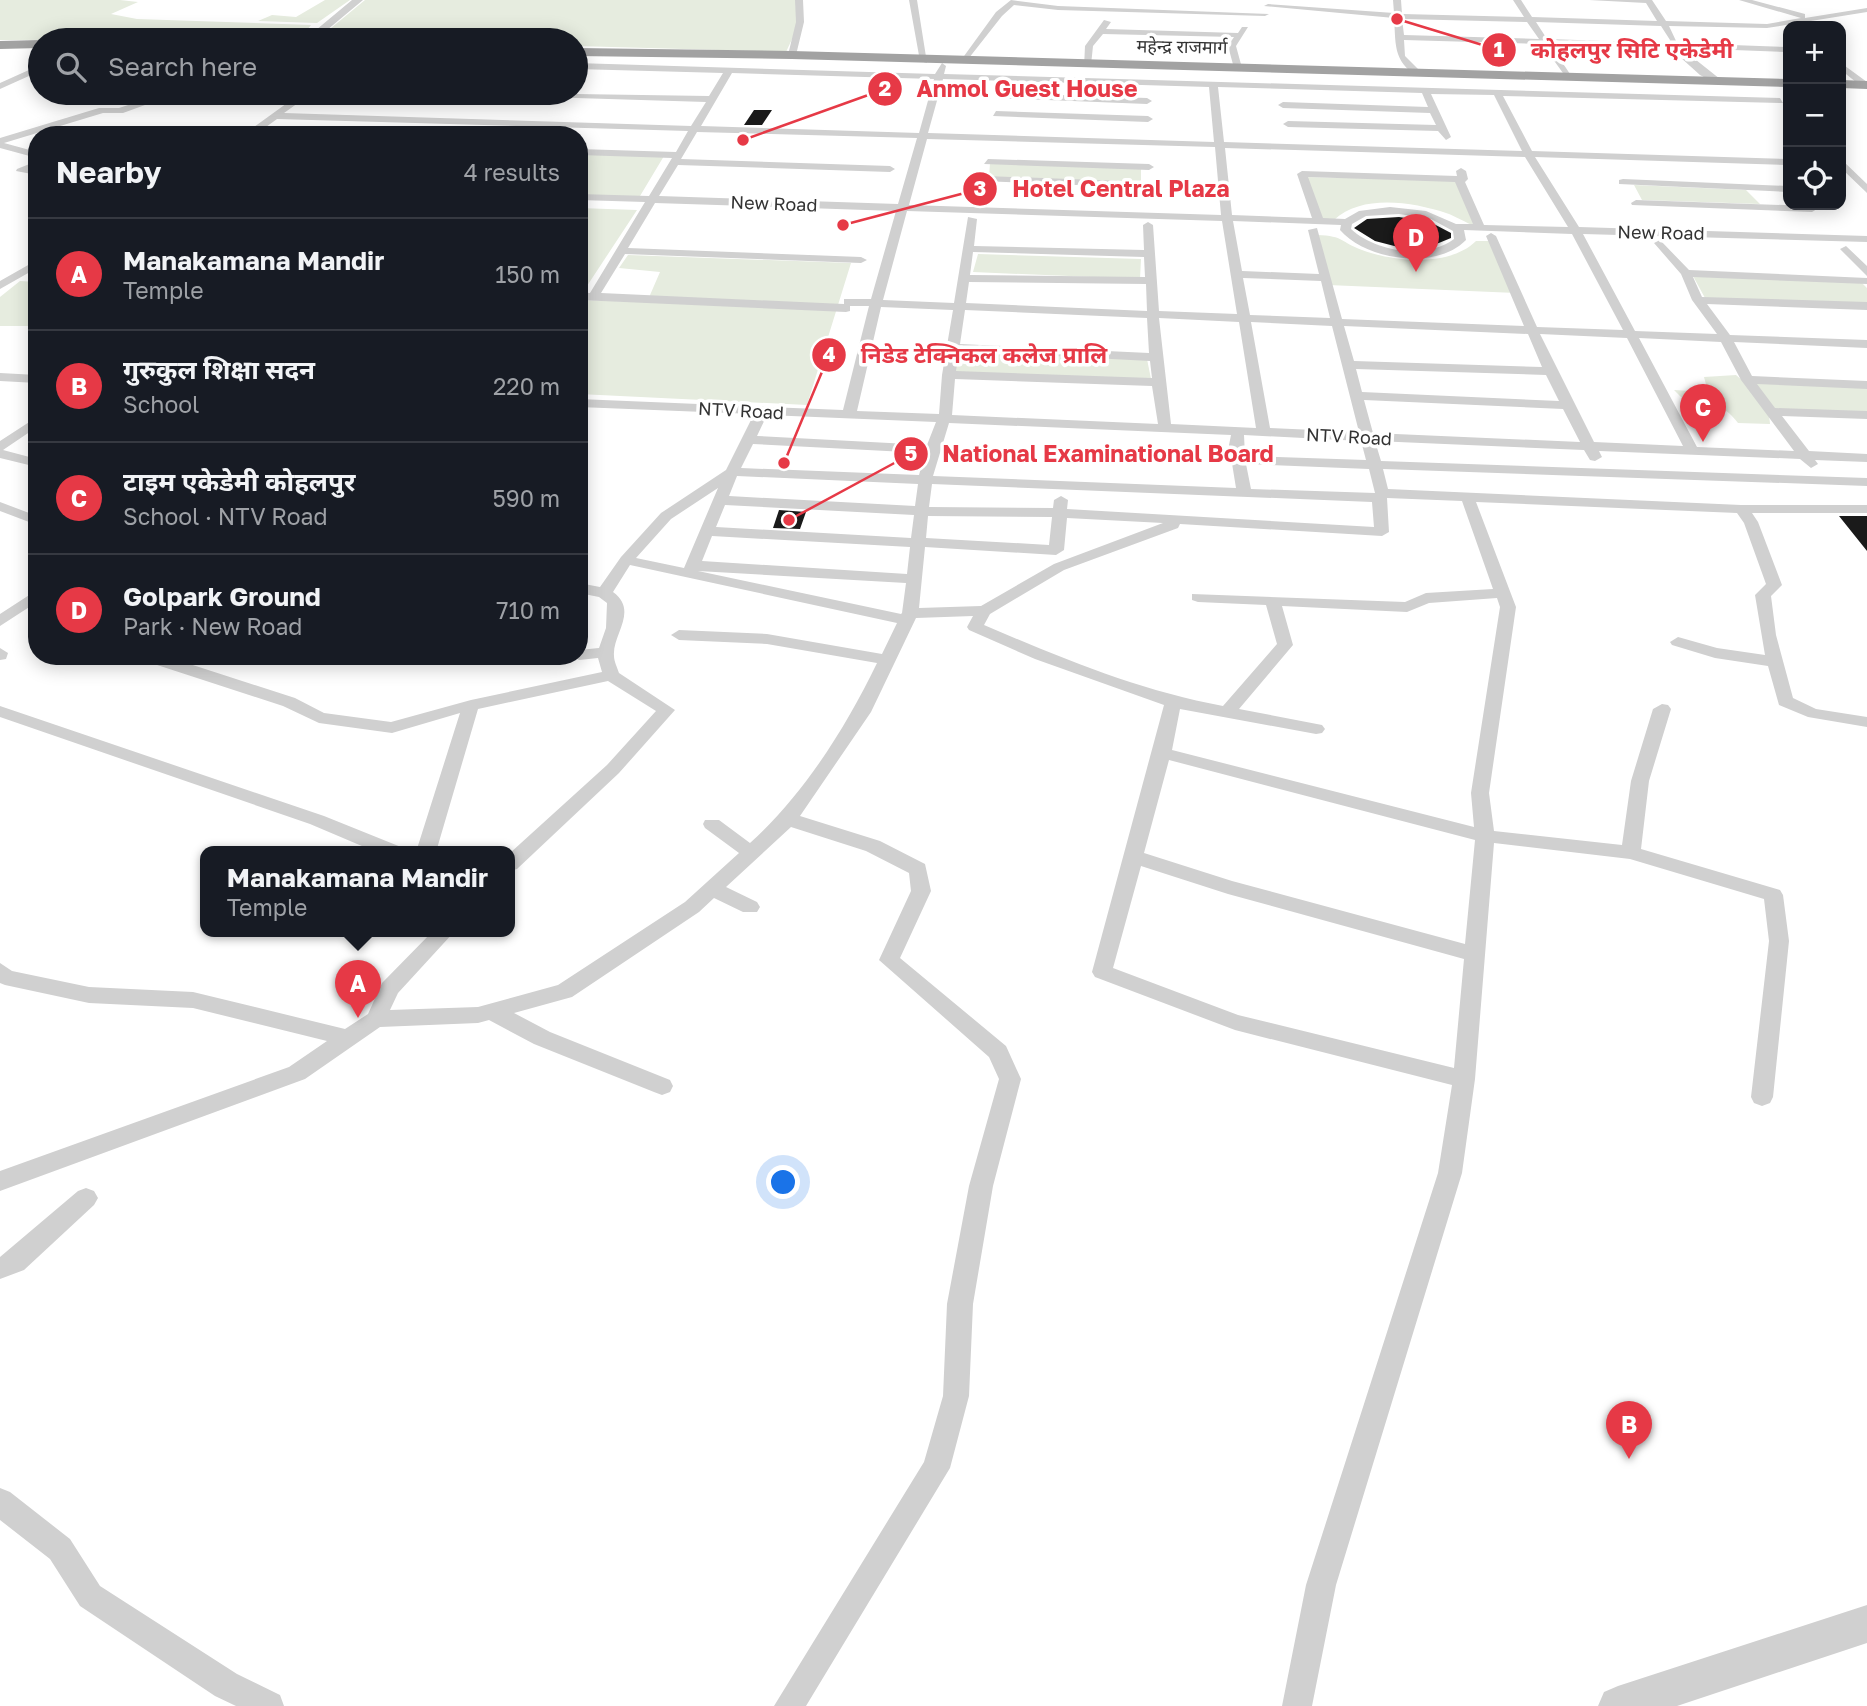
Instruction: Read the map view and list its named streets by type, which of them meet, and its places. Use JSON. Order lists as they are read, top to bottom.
{
  "streets": {
    "highway": ["महेन्द्र राजमार्ग"],
    "street": ["New Road", "NTV Road"]
  },
  "places": [
    "कोहलपुर सिटि एकेडेमी",
    "Anmol Guest House",
    "Hotel Central Plaza",
    "निडेड टेक्निकल कलेज प्रालि",
    "National Examinational Board"
  ],
  "page": {
    "map_buttons": ["+", "−"],
    "search": "Search here",
    "heading": ["Nearby", "4 results"],
    "pins": [
      "D",
      "C",
      "A",
      "B"
    ],
    "list": [
      {
        "mark": "A",
        "name": "Manakamana Mandir",
        "note": "Temple",
        "value": "150 m"
      },
      {
        "mark": "B",
        "name": "गुरुकुल शिक्षा सदन",
        "note": "School",
        "value": "220 m"
      },
      {
        "mark": "C",
        "name": "टाइम एकेडेमी कोहलपुर",
        "note": "School · NTV Road",
        "value": "590 m"
      },
      {
        "mark": "D",
        "name": "Golpark Ground",
        "note": "Park · New Road",
        "value": "710 m"
      }
    ],
    "popup": ["Manakamana Mandir", "Temple"]
  }
}
